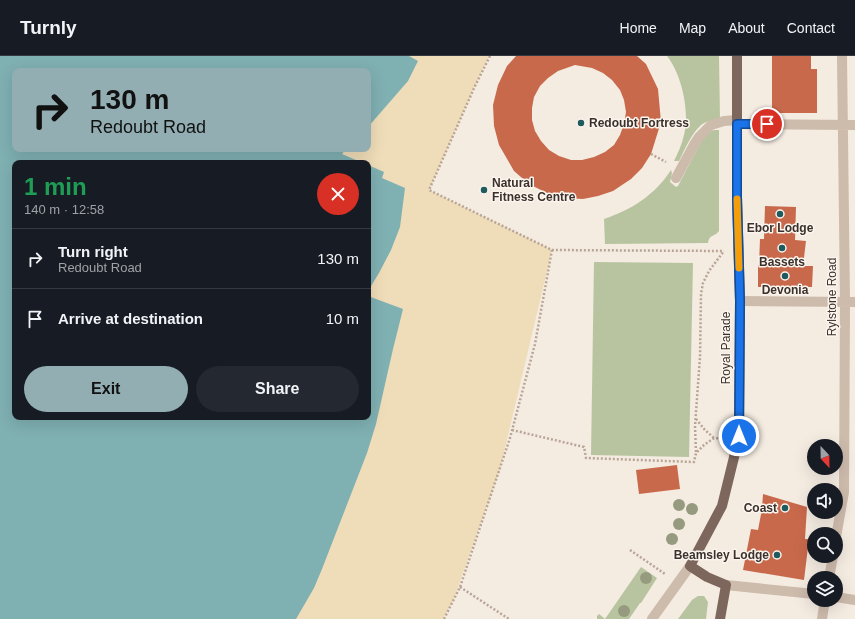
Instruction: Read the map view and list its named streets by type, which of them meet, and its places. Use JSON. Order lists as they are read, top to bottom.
{
  "streets": {
    "main road": ["Royal Parade"],
    "street": ["Rylstone Road"]
  },
  "places": [
    "Redoubt Fortress",
    "Natural Fitness Centre",
    "Ebor Lodge",
    "Bassets",
    "Devonia",
    "Coast",
    "Beamsley Lodge"
  ],
  "north": "bottom",
  "page": {
    "header": "Turnly",
    "nav": [
      "Home",
      "Map",
      "About",
      "Contact"
    ],
    "turn": ["130 m", "Redoubt Road"],
    "heading": ["1 min", "140 m · 12:58"],
    "list": [
      {
        "name": "Turn right",
        "note": "Redoubt Road",
        "value": "130 m"
      },
      {
        "name": "Arrive at destination",
        "value": "10 m"
      }
    ],
    "buttons": ["Exit", "Share"]
  }
}
